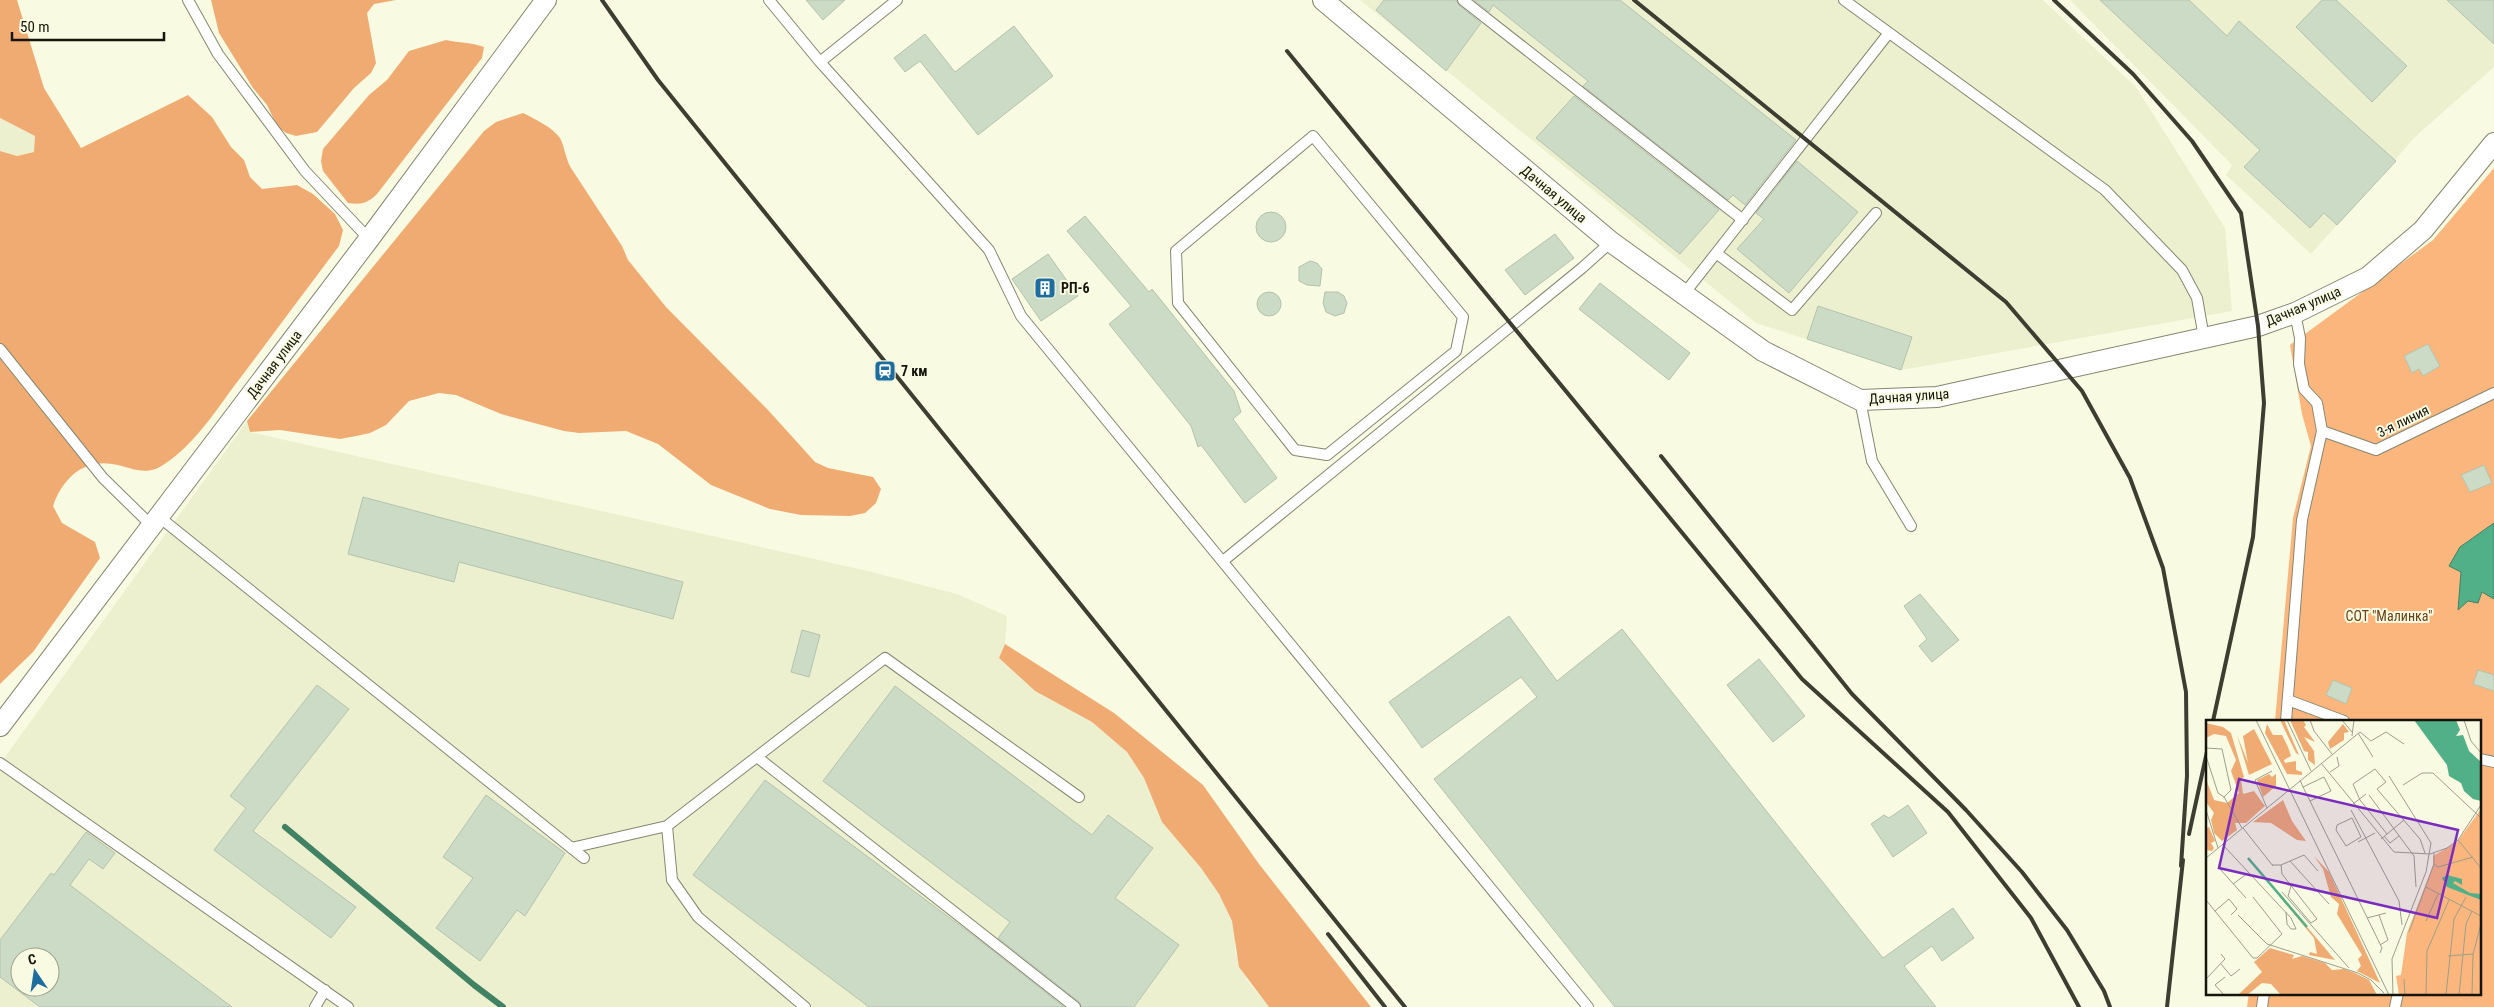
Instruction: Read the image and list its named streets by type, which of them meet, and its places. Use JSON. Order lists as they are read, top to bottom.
{
  "streets": {
    "street": ["Дачная улица"],
    "lane": ["3-я линия"]
  },
  "parks": ["СОТ \"Малинка\""],
  "places": {
    "building": ["РП-6"],
    "station": ["7 км"]
  },
  "scale_bar": "50 m",
  "north": "top"
}
